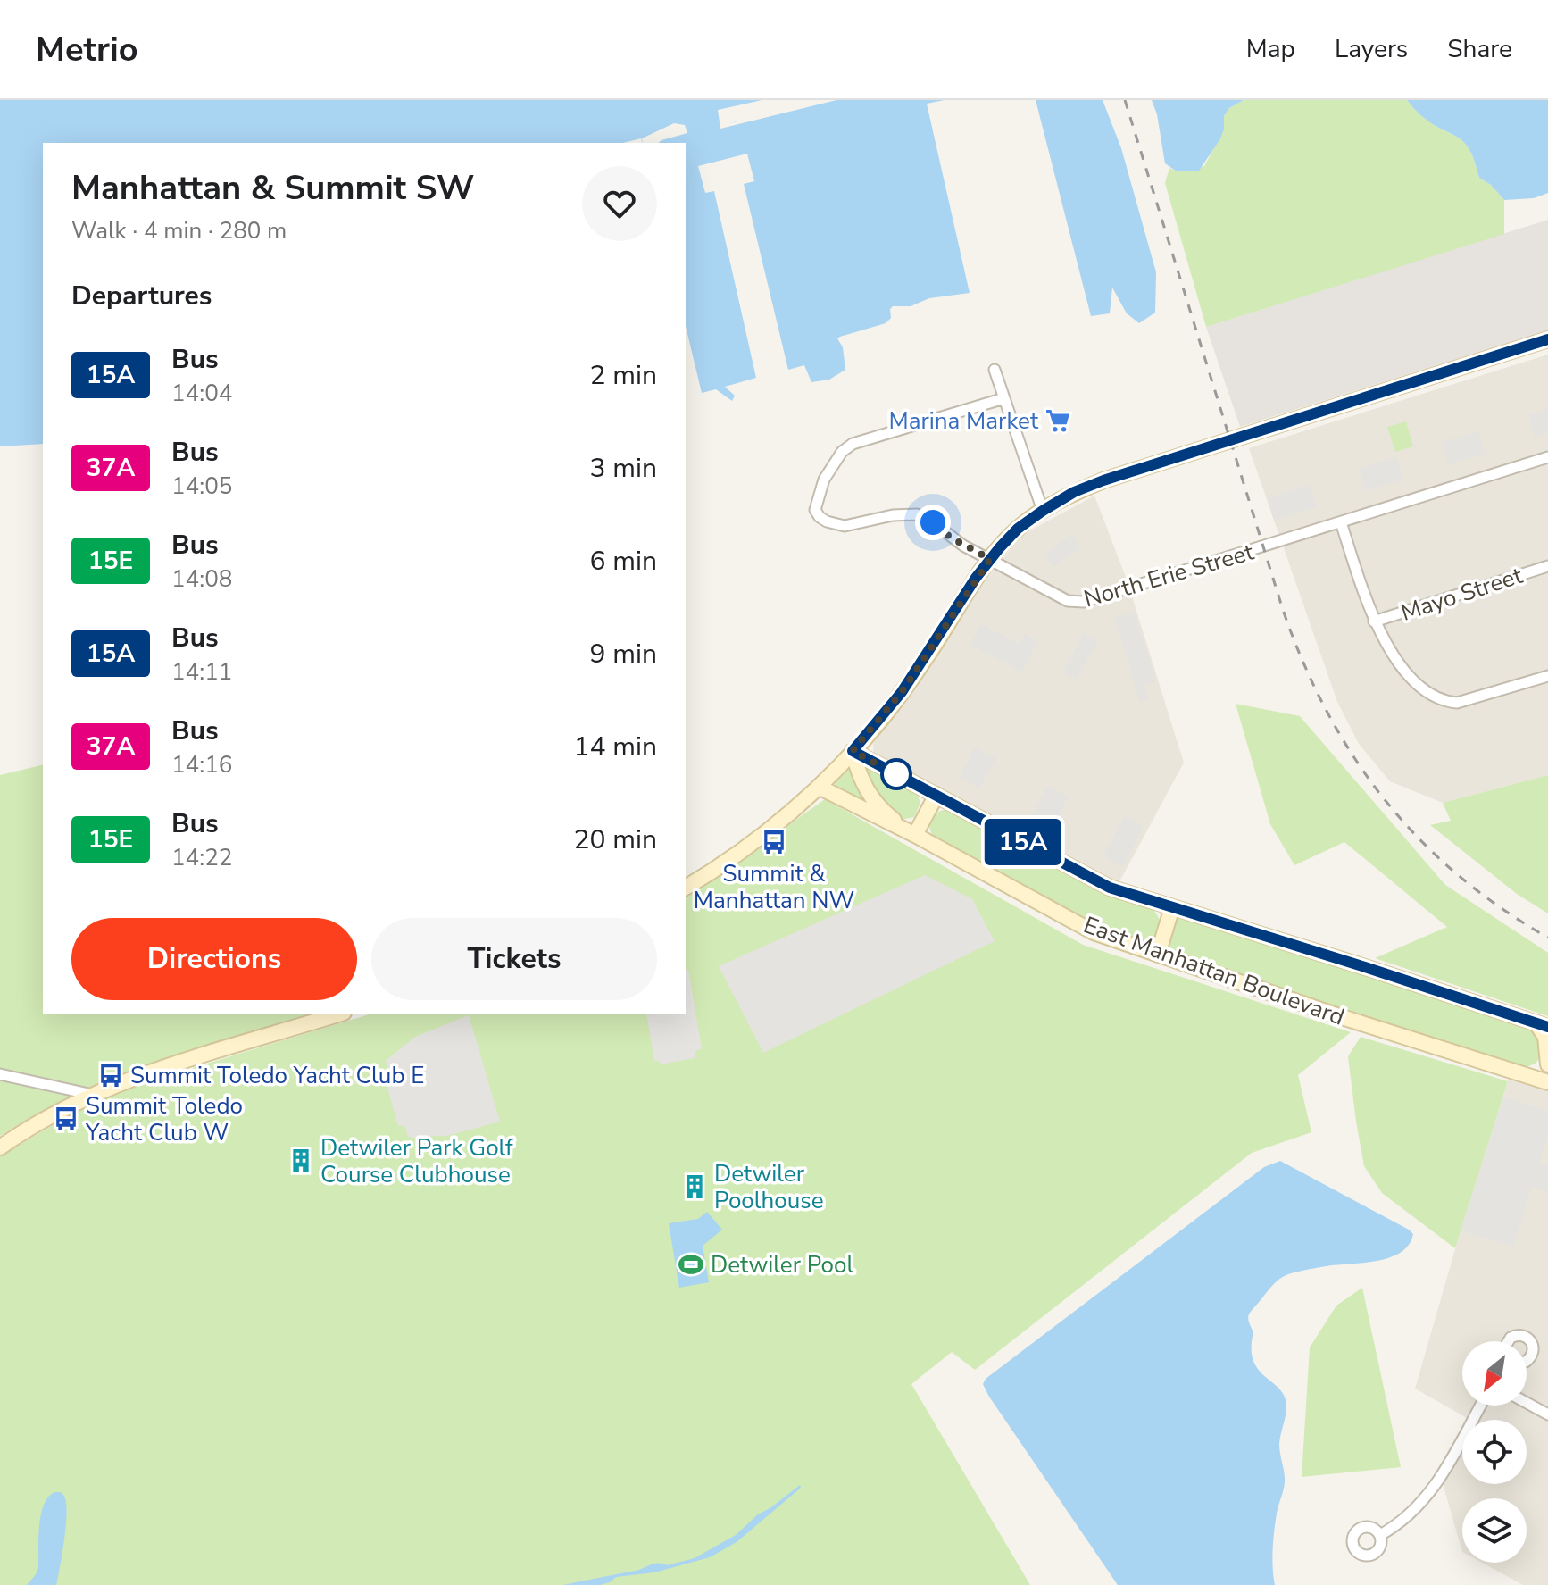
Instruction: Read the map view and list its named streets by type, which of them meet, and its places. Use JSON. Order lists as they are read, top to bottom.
{
  "streets": {
    "street": ["North Erie Street", "Mayo Street", "East Manhattan Boulevard"]
  },
  "places": {
    "supermarket": ["Marina Market"],
    "bus stop": ["Summit & Manhattan NW", "Summit Toledo Yacht Club E", "Summit Toledo Yacht Club W"],
    "building": ["Detwiler Park Golf Course Clubhouse", "Detwiler Poolhouse"],
    "sports": ["Detwiler Pool"]
  },
  "lines": ["bus line 15A"],
  "north": "bottom left",
  "page": {
    "header": "Metrio",
    "nav": ["Map", "Layers", "Share"],
    "on_map": "15A",
    "heading": [
      ["Manhattan & Summit SW", "Walk · 4 min · 280 m"],
      "Departures"
    ],
    "list": [
      {
        "mark": "15A",
        "name": "Bus",
        "note": "14:04",
        "value": "2 min"
      },
      {
        "mark": "37A",
        "name": "Bus",
        "note": "14:05",
        "value": "3 min"
      },
      {
        "mark": "15E",
        "name": "Bus",
        "note": "14:08",
        "value": "6 min"
      },
      {
        "mark": "15A",
        "name": "Bus",
        "note": "14:11",
        "value": "9 min"
      },
      {
        "mark": "37A",
        "name": "Bus",
        "note": "14:16",
        "value": "14 min"
      },
      {
        "mark": "15E",
        "name": "Bus",
        "note": "14:22",
        "value": "20 min"
      }
    ],
    "buttons": ["Directions", "Tickets"]
  }
}
